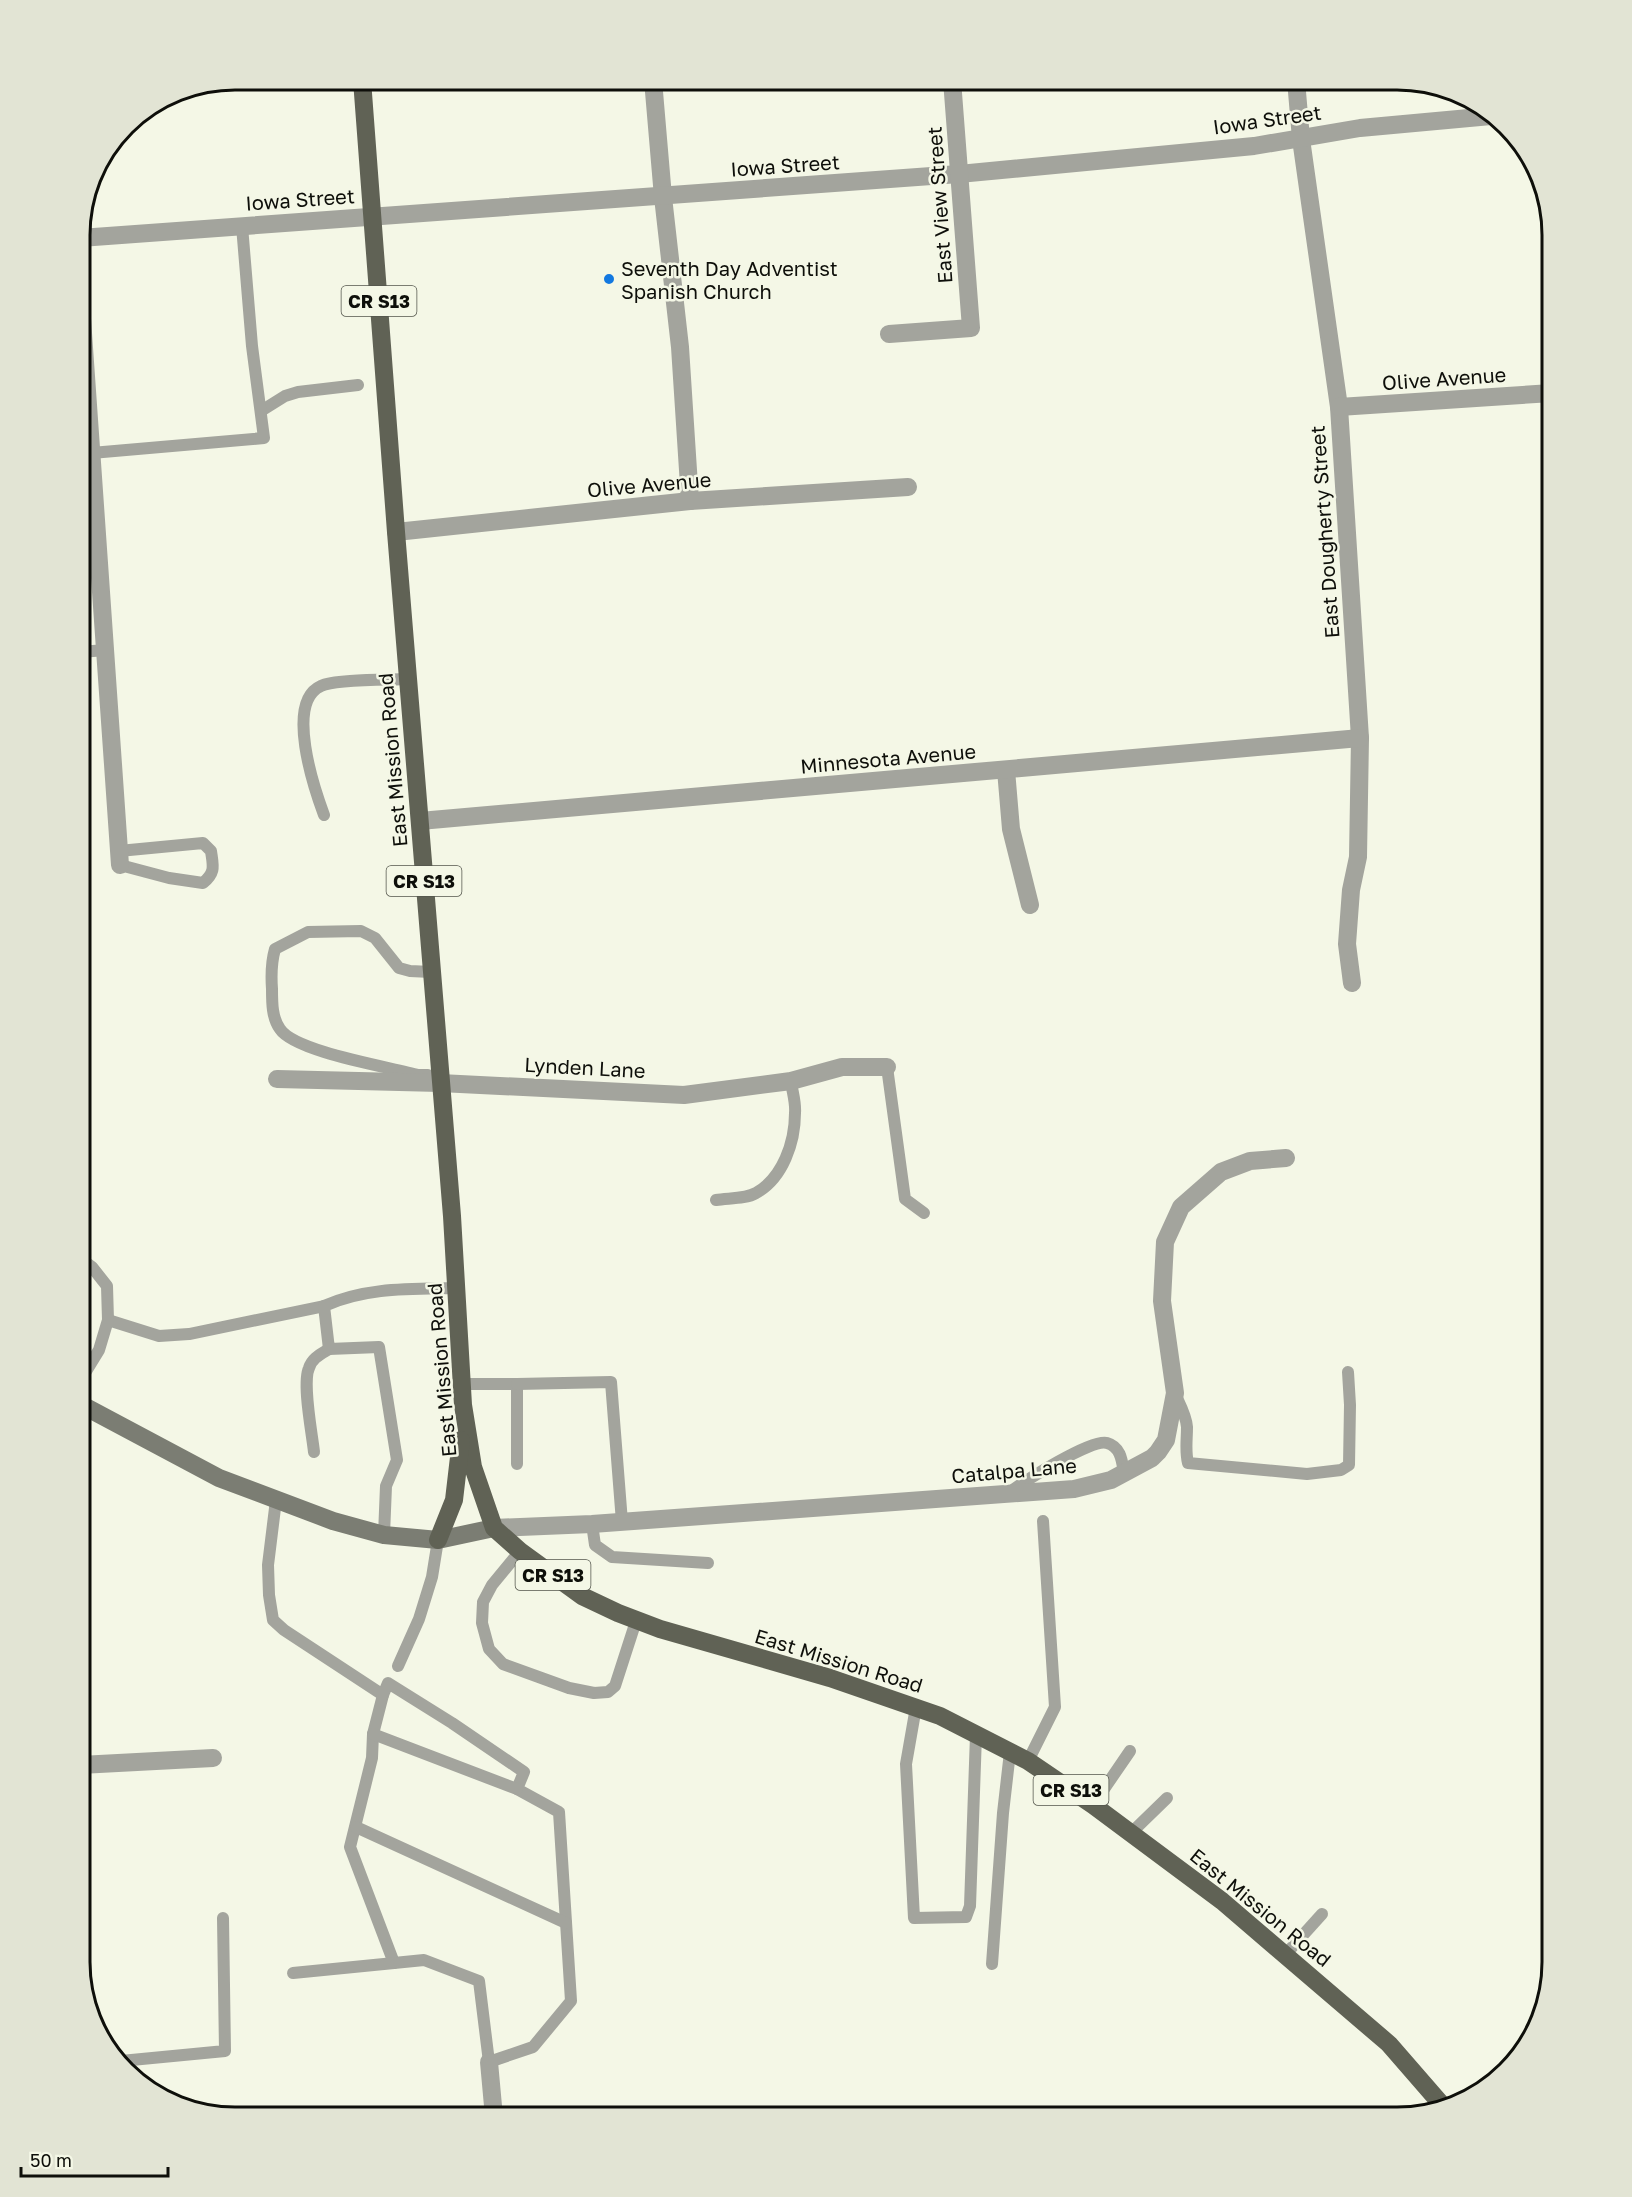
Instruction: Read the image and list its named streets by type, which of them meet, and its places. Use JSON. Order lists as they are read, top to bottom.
{
  "streets": {
    "main road": ["CR S13", "East Mission Road"],
    "street": [
      "Iowa Street",
      "East View Street",
      "Olive Avenue",
      "East Dougherty Street",
      "Minnesota Avenue",
      "Lynden Lane",
      "Catalpa Lane"
    ]
  },
  "crossings": [
    ["Iowa Street", "East View Street"],
    ["Iowa Street", "East Dougherty Street"],
    ["Iowa Street", "East Mission Road"],
    ["Olive Avenue", "East Dougherty Street"],
    ["Olive Avenue", "East Mission Road"],
    ["East Dougherty Street", "Minnesota Avenue"],
    ["Minnesota Avenue", "East Mission Road"],
    ["East Mission Road", "Lynden Lane"],
    ["East Mission Road", "Catalpa Lane"]
  ],
  "places": ["Seventh Day Adventist Spanish Church"],
  "scale_bar": "50 m"
}
